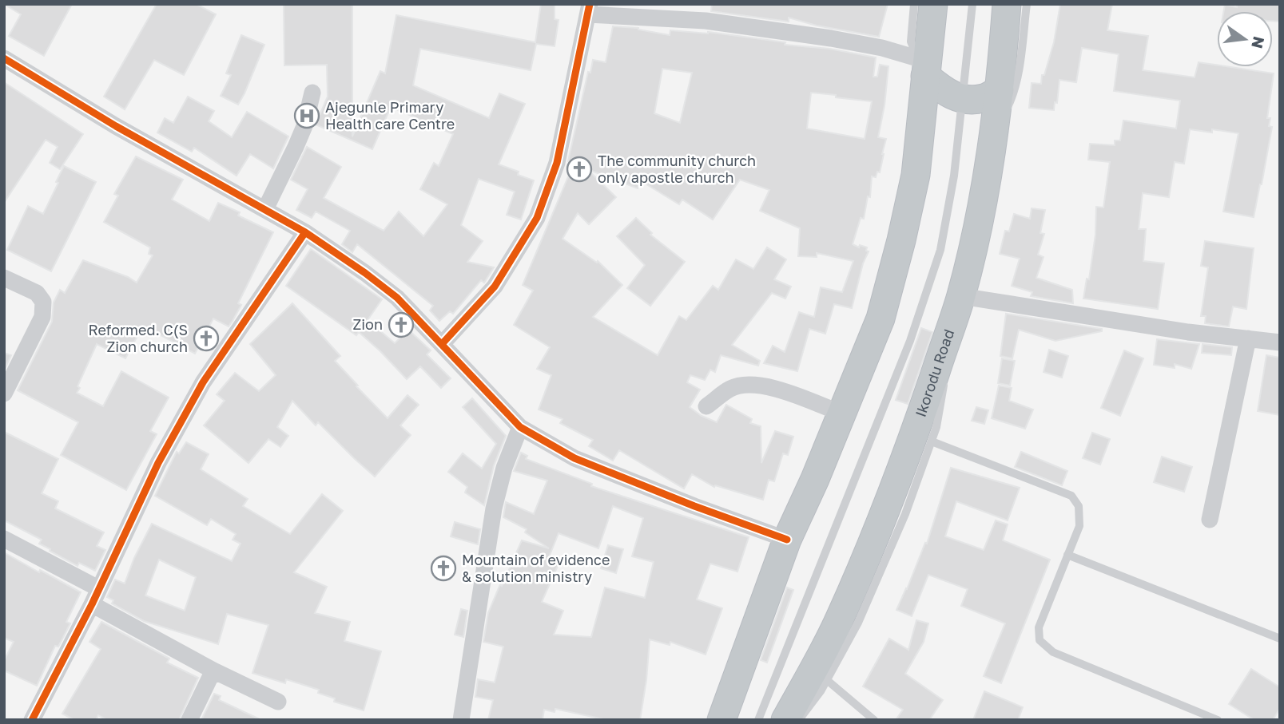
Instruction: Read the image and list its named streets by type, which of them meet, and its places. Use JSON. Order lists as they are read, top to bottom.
{
  "streets": {
    "highway": ["Ikorodu Road"]
  },
  "places": {
    "hospital": ["Ajegunle Primary Health care Centre"],
    "church": [
      "The community church only apostle church",
      "Zion",
      "Reformed. C(S Zion church",
      "Mountain of evidence & solution ministry"
    ]
  },
  "north": "right"
}
